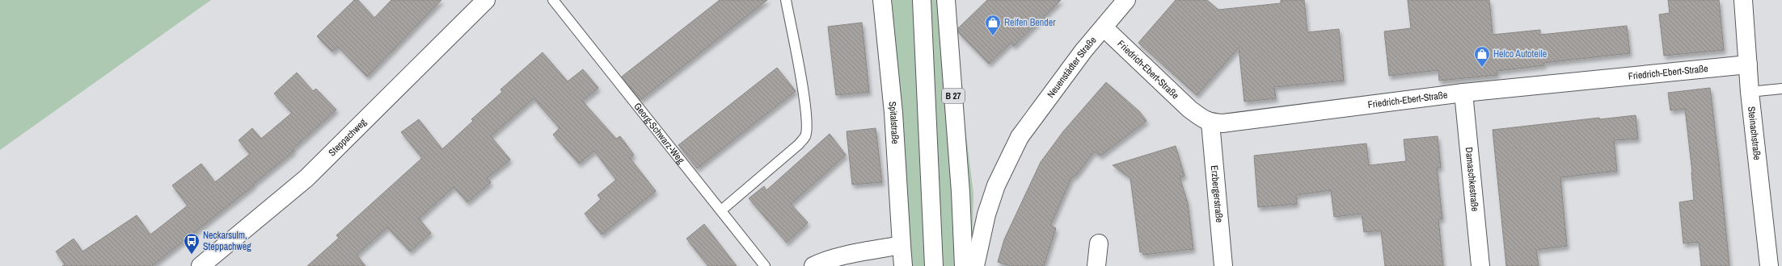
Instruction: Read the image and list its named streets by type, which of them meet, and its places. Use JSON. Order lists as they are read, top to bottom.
{
  "streets": {
    "main road": [
      "Neuenstädter Straße",
      "Friedrich-Ebert-Straße",
      "B 27",
      "Spitalstraße",
      "Steinachstraße",
      "Steppachweg",
      "Damaschkestraße",
      "Erzbergerstraße"
    ],
    "lane": ["Georg-Schwarz-Weg"]
  },
  "crossings": [
    ["Neuenstädter Straße", "Friedrich-Ebert-Straße"],
    ["Friedrich-Ebert-Straße", "Steinachstraße"],
    ["Friedrich-Ebert-Straße", "Damaschkestraße"],
    ["Friedrich-Ebert-Straße", "Erzbergerstraße"]
  ],
  "places": {
    "shop": ["Reifen Bender", "Helco Autoteile"],
    "bus stop": ["Neckarsulm, Steppachweg"]
  }
}
